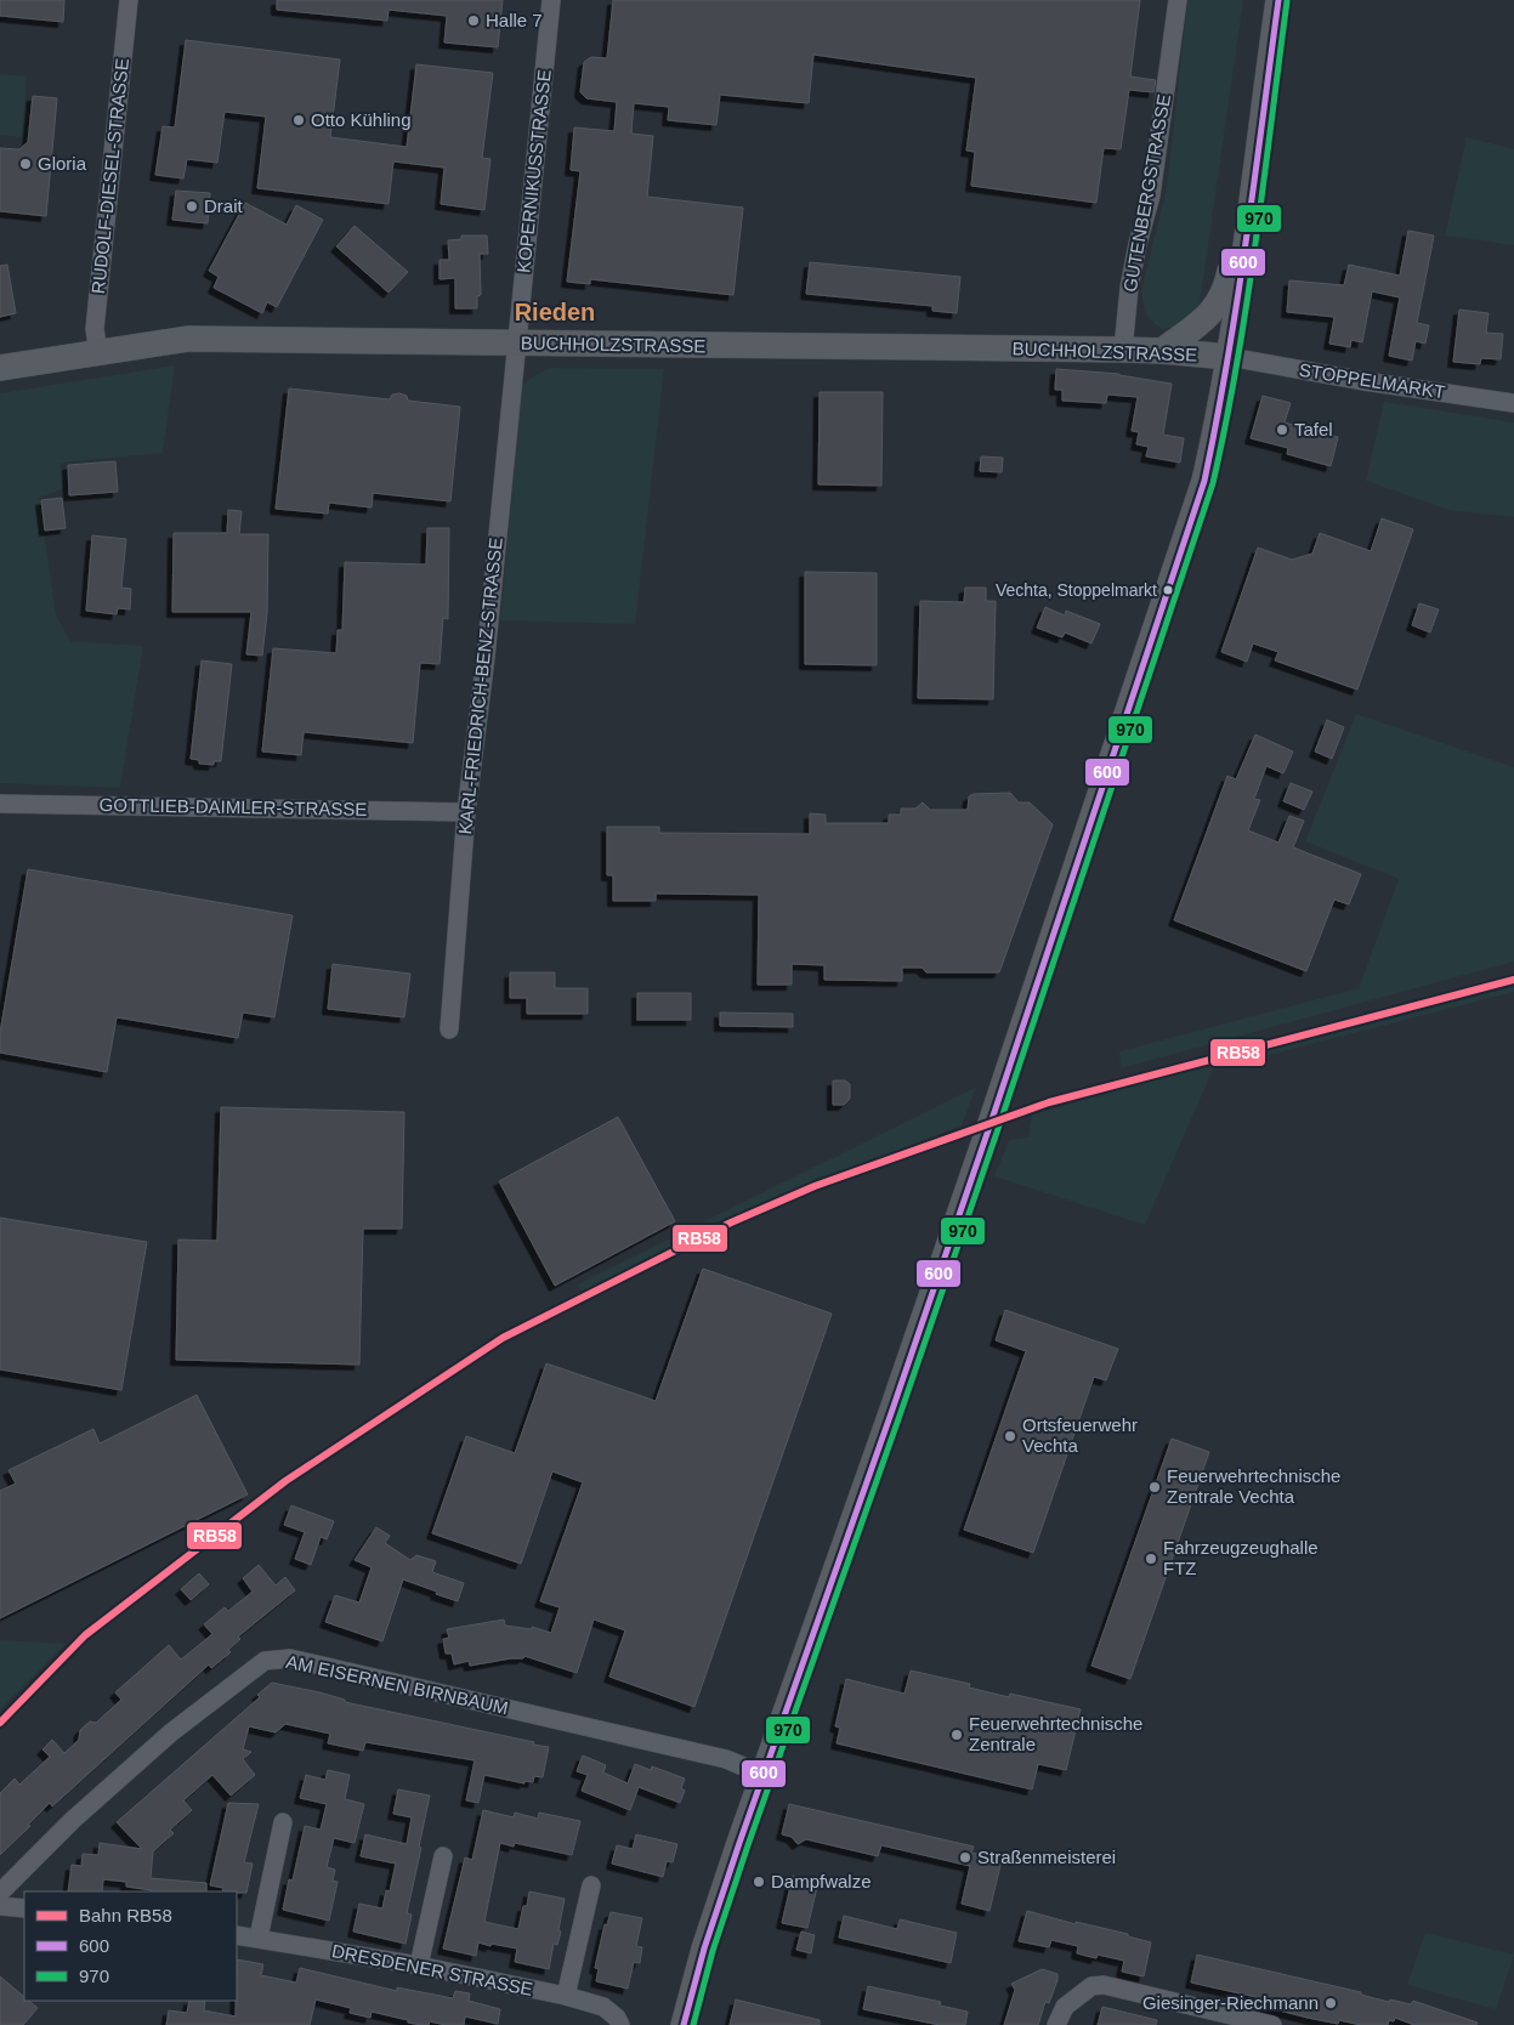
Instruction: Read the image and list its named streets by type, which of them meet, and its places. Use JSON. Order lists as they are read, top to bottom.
{
  "streets": {
    "main road": ["BUCHHOLZSTRASSE"],
    "street": [
      "KOPERNIKUSSTRASSE",
      "RUDOLF-DIESEL-STRASSE",
      "GUTENBERGSTRASSE",
      "STOPPELMARKT",
      "KARL-FRIEDRICH-BENZ-STRASSE",
      "GOTTLIEB-DAIMLER-STRASSE",
      "AM EISERNEN BIRNBAUM",
      "DRESDENER STRASSE"
    ]
  },
  "crossings": [
    ["KOPERNIKUSSTRASSE", "BUCHHOLZSTRASSE"],
    ["KOPERNIKUSSTRASSE", "KARL-FRIEDRICH-BENZ-STRASSE"],
    ["RUDOLF-DIESEL-STRASSE", "BUCHHOLZSTRASSE"],
    ["GUTENBERGSTRASSE", "BUCHHOLZSTRASSE"],
    ["BUCHHOLZSTRASSE", "STOPPELMARKT"],
    ["BUCHHOLZSTRASSE", "KARL-FRIEDRICH-BENZ-STRASSE"],
    ["KARL-FRIEDRICH-BENZ-STRASSE", "GOTTLIEB-DAIMLER-STRASSE"]
  ],
  "districts": ["Rieden"],
  "places": [
    "Halle 7",
    "Otto Kühling",
    "Gloria",
    "Drait",
    "Tafel",
    "Vechta, Stoppelmarkt",
    "Ortsfeuerwehr Vechta",
    "Feuerwehrtechnische Zentrale Vechta",
    "Fahrzeugzeughalle FTZ",
    "Feuerwehrtechnische Zentrale",
    "Straßenmeisterei",
    "Dampfwalze",
    "Giesinger-Riechmann"
  ],
  "lines": ["transit line 600", "transit line 970", "rail line RB58"],
  "legend": ["Bahn RB58", "600", "970"]
}
